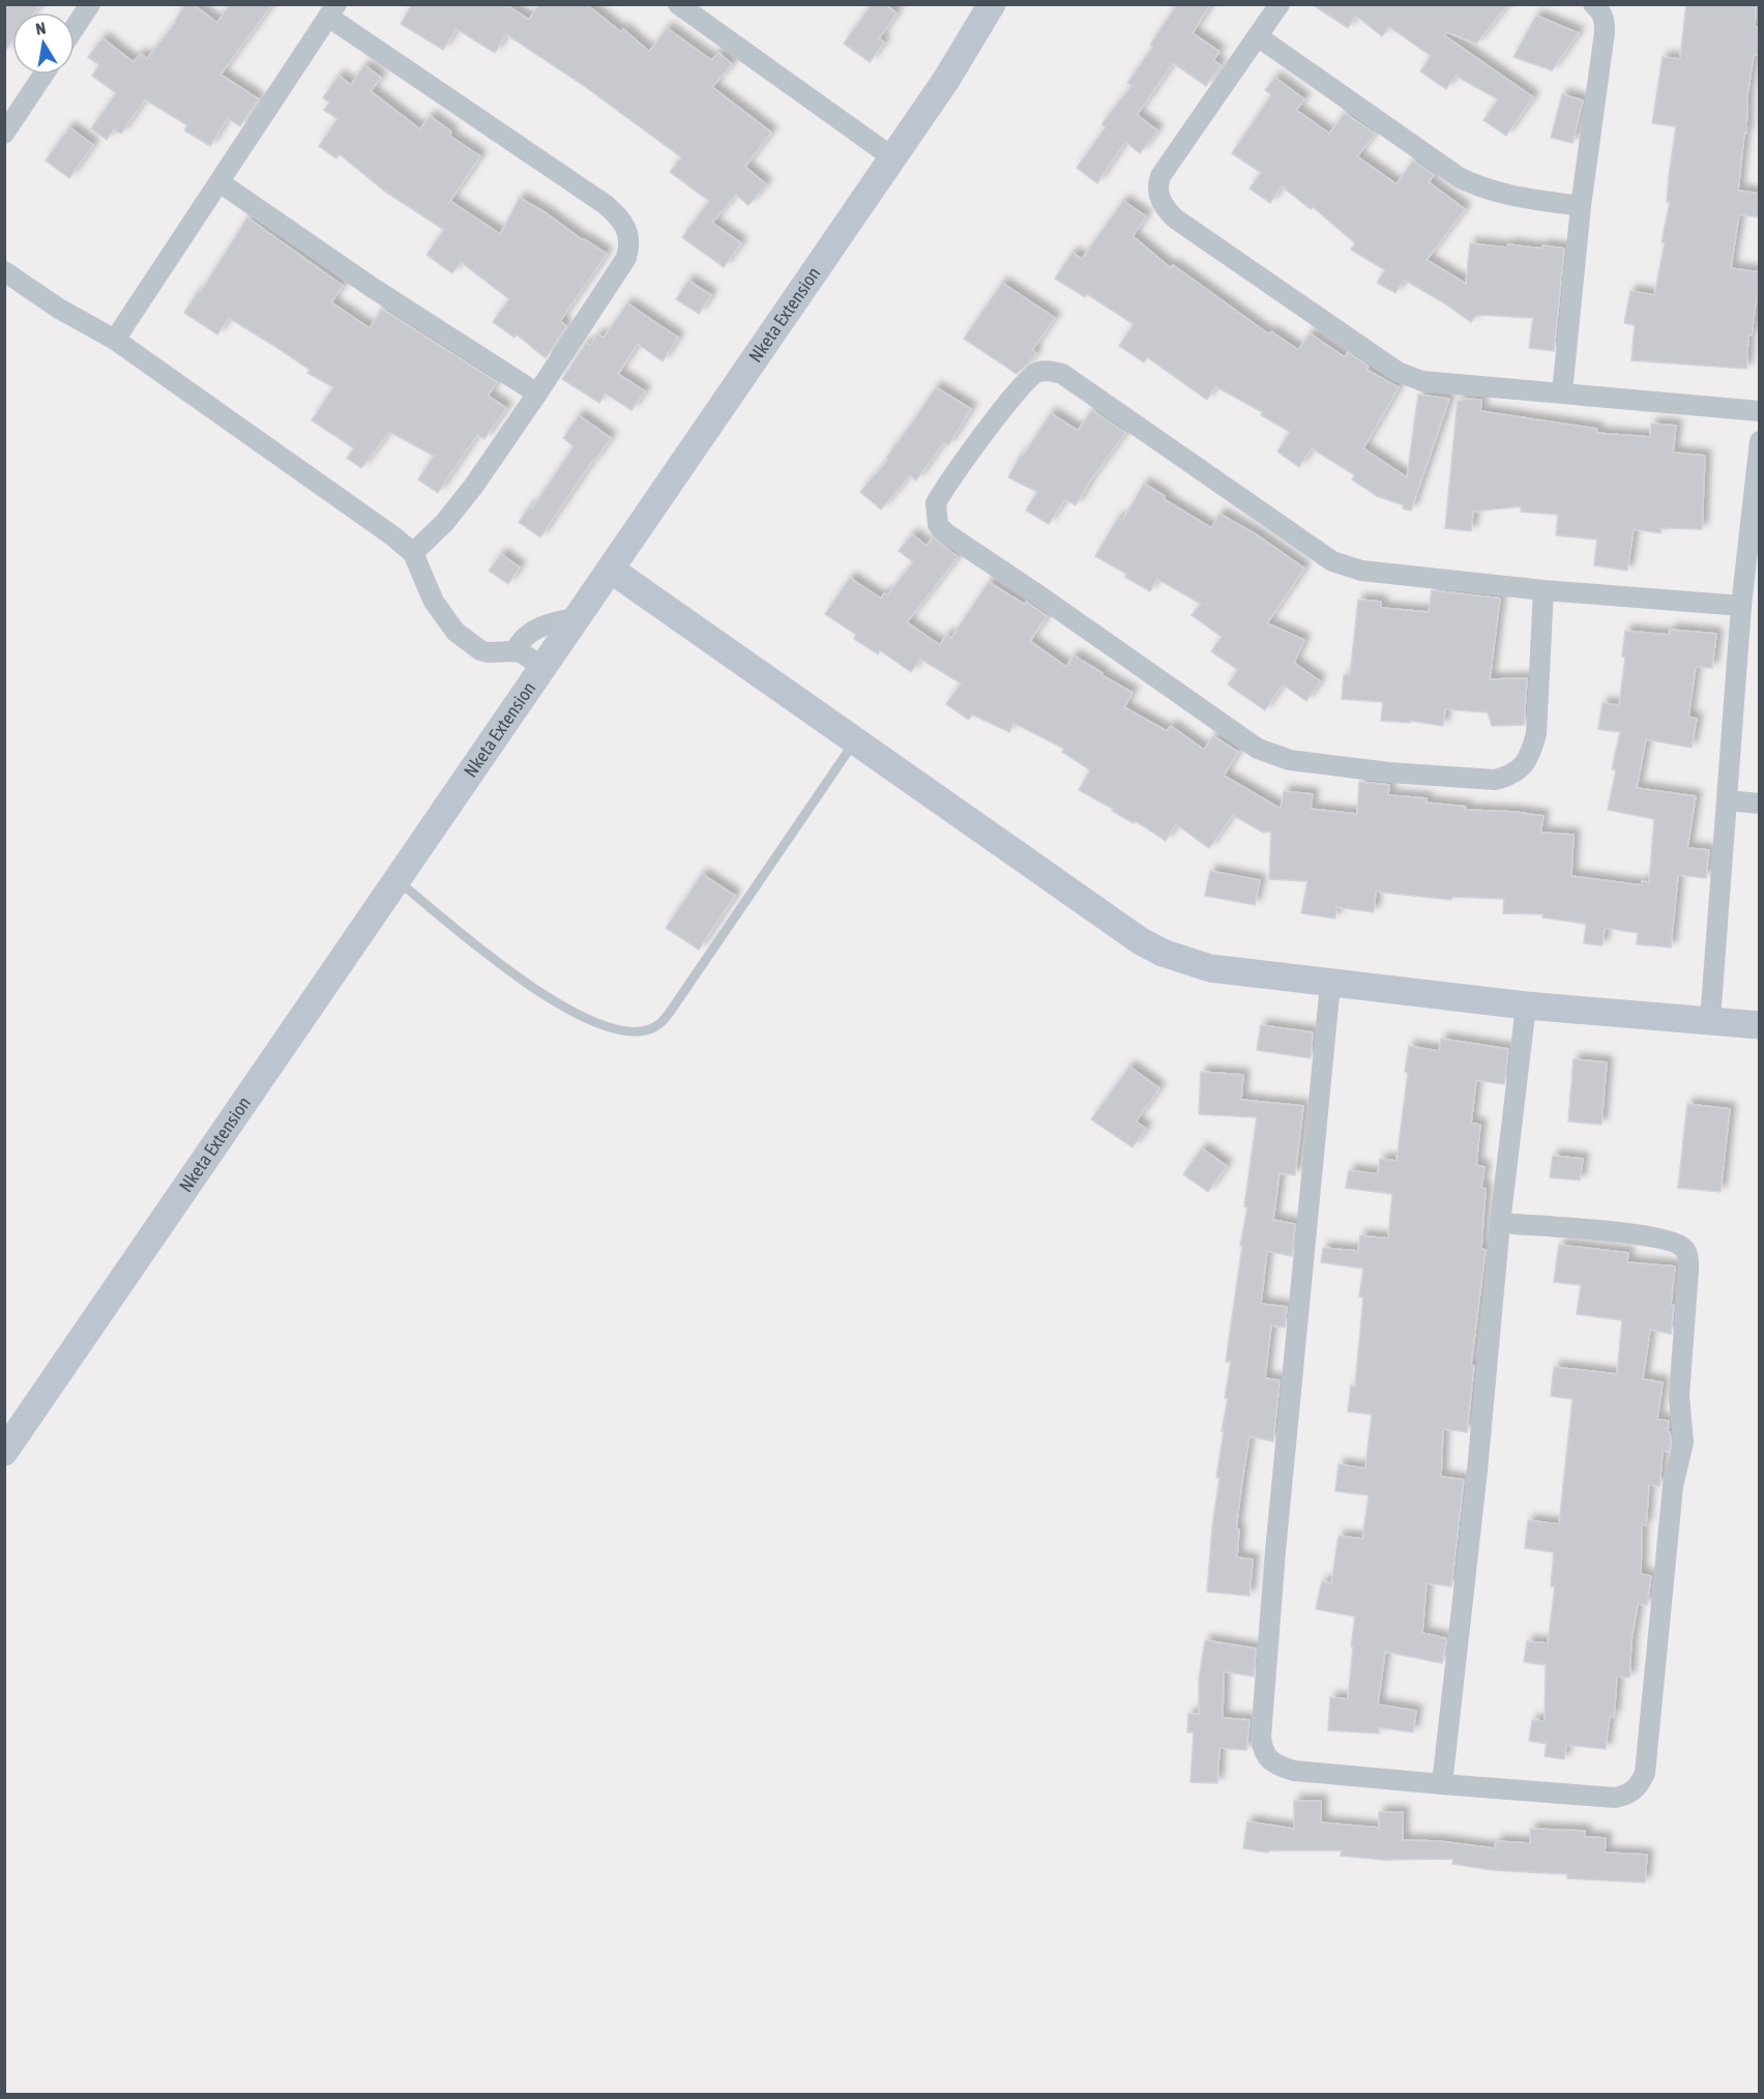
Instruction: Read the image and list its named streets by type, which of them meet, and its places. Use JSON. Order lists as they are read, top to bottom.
{
  "streets": {
    "street": ["Nketa Extension"]
  },
  "north": "top"
}
